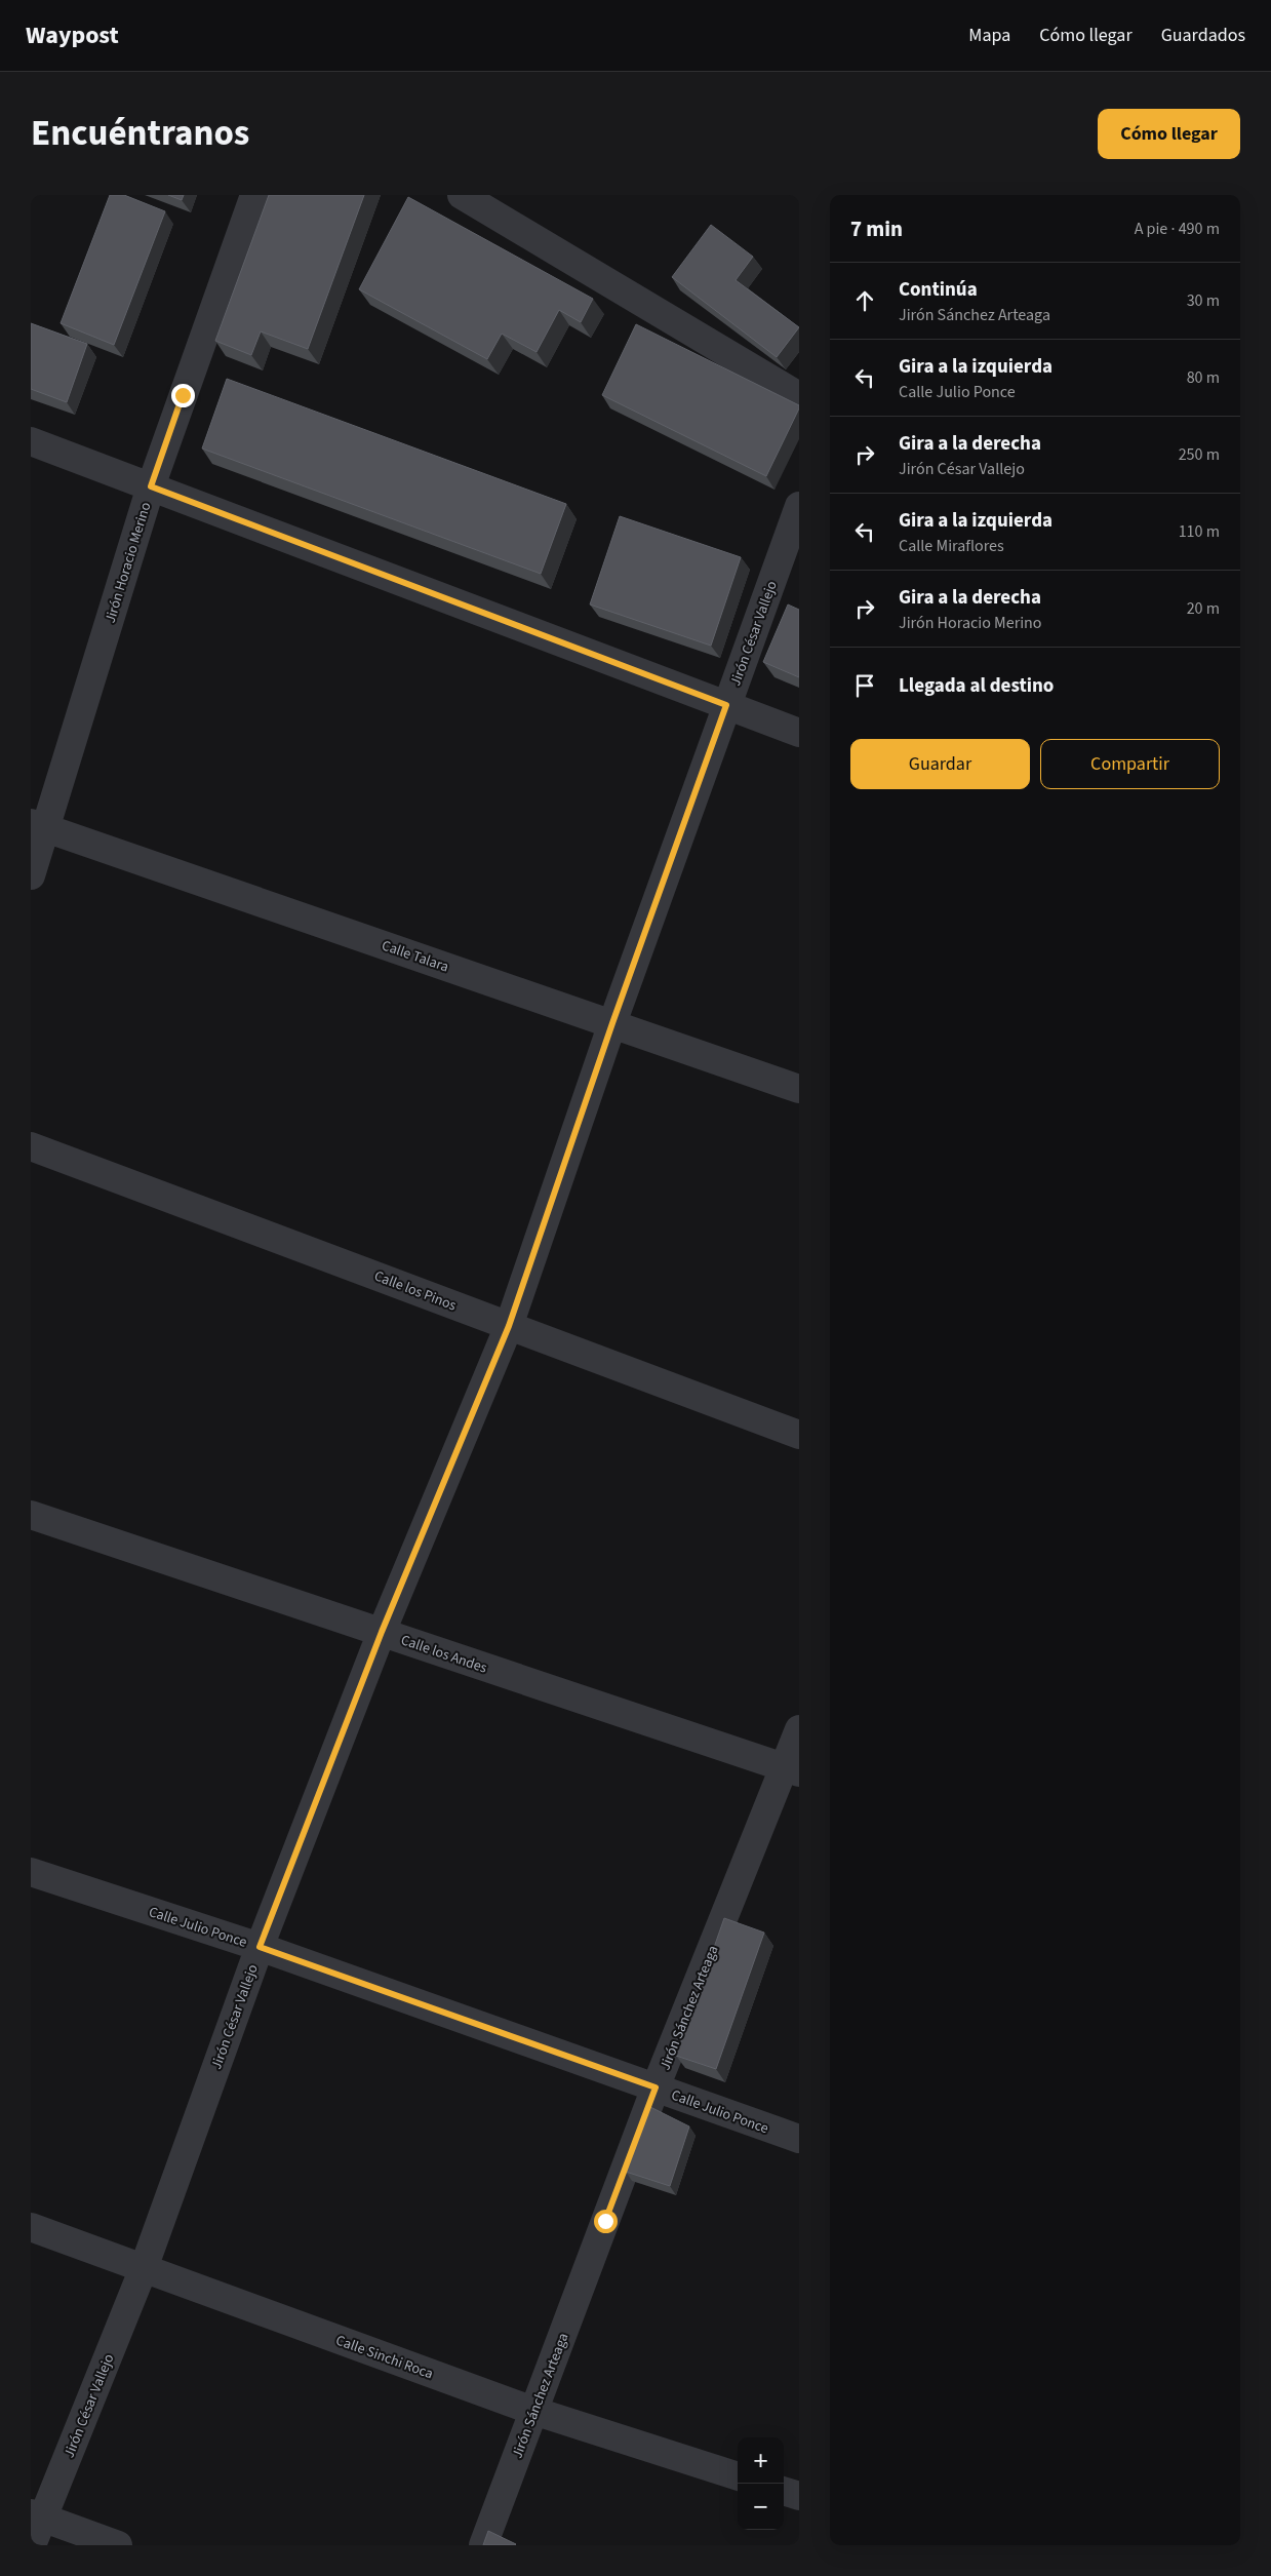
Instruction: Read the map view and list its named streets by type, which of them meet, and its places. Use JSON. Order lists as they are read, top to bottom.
{
  "streets": {
    "street": [
      "Jirón Horacio Merino",
      "Jirón César Vallejo",
      "Calle Talara",
      "Calle los Pinos",
      "Calle los Andes",
      "Calle Julio Ponce",
      "Jirón Sánchez Arteaga",
      "Calle Sinchi Roca"
    ]
  },
  "crossings": [
    ["Jirón Horacio Merino", "Calle Talara"],
    ["Jirón César Vallejo", "Calle Talara"],
    ["Jirón César Vallejo", "Calle los Pinos"],
    ["Jirón César Vallejo", "Calle los Andes"],
    ["Jirón César Vallejo", "Calle Julio Ponce"],
    ["Jirón César Vallejo", "Calle Sinchi Roca"],
    ["Calle los Andes", "Jirón Sánchez Arteaga"],
    ["Calle Julio Ponce", "Jirón Sánchez Arteaga"],
    ["Jirón Sánchez Arteaga", "Calle Sinchi Roca"]
  ],
  "page": {
    "header": "Waypost",
    "nav": ["Mapa", "Cómo llegar", "Guardados"],
    "title": "Encuéntranos",
    "buttons": [
      "Cómo llegar",
      ["Guardar", "Compartir"]
    ],
    "heading": ["7 min", "A pie · 490 m"],
    "list": [
      ["Continúa", "Jirón Sánchez Arteaga", "30 m"],
      ["Gira a la izquierda", "Calle Julio Ponce", "80 m"],
      ["Gira a la derecha", "Jirón César Vallejo", "250 m"],
      ["Gira a la izquierda", "Calle Miraflores", "110 m"],
      ["Gira a la derecha", "Jirón Horacio Merino", "20 m"],
      "Llegada al destino"
    ],
    "map_buttons": ["+", "−"]
  }
}
